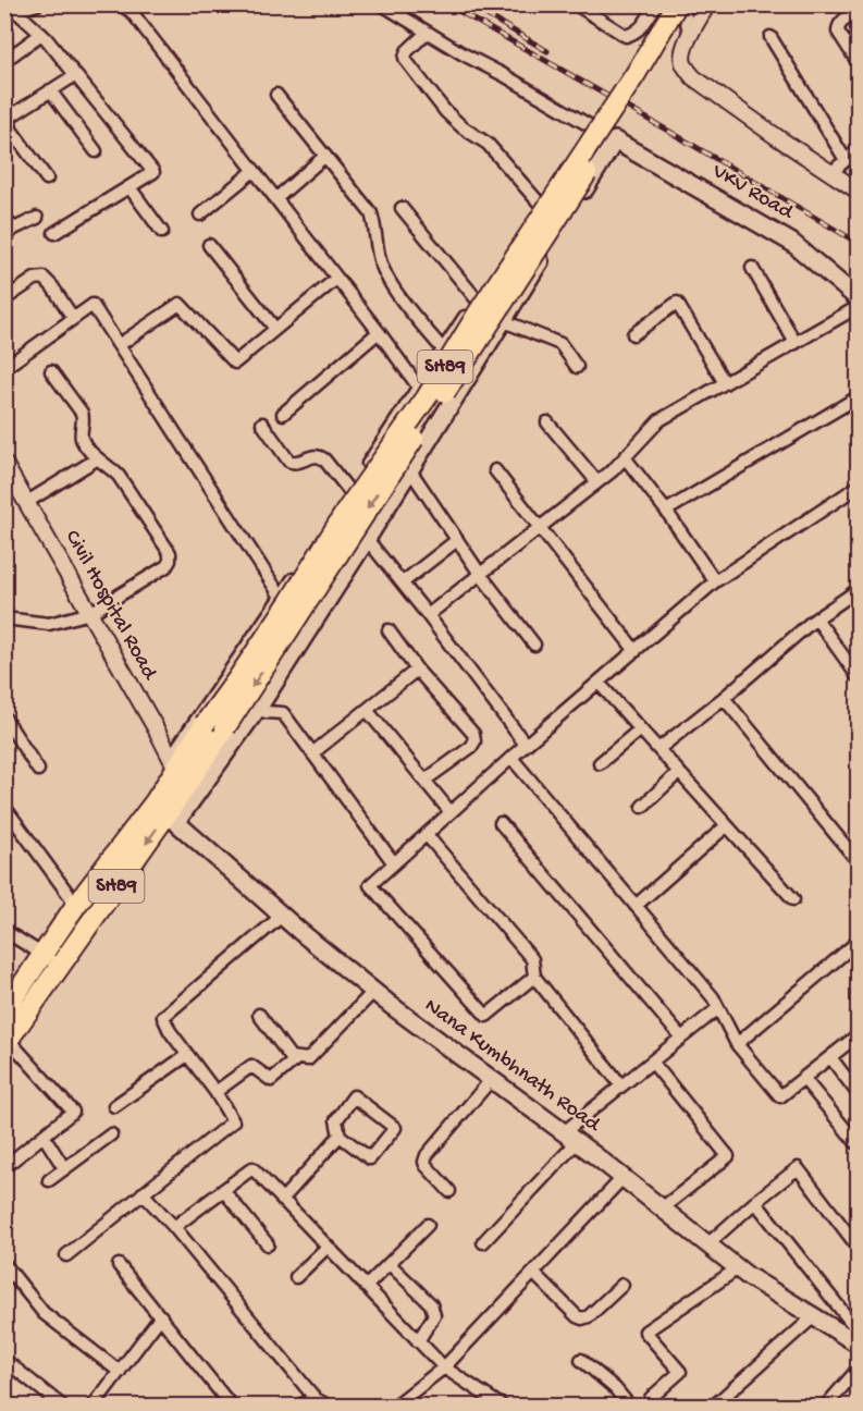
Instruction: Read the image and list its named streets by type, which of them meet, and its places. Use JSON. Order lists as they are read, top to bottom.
{
  "streets": {
    "main road": ["VKV Road", "SH89", "Nana Kumbhnath Road"],
    "street": ["Civil Hospital Road"]
  },
  "crossings": [
    ["SH89", "Civil Hospital Road"],
    ["SH89", "Nana Kumbhnath Road"]
  ]
}
